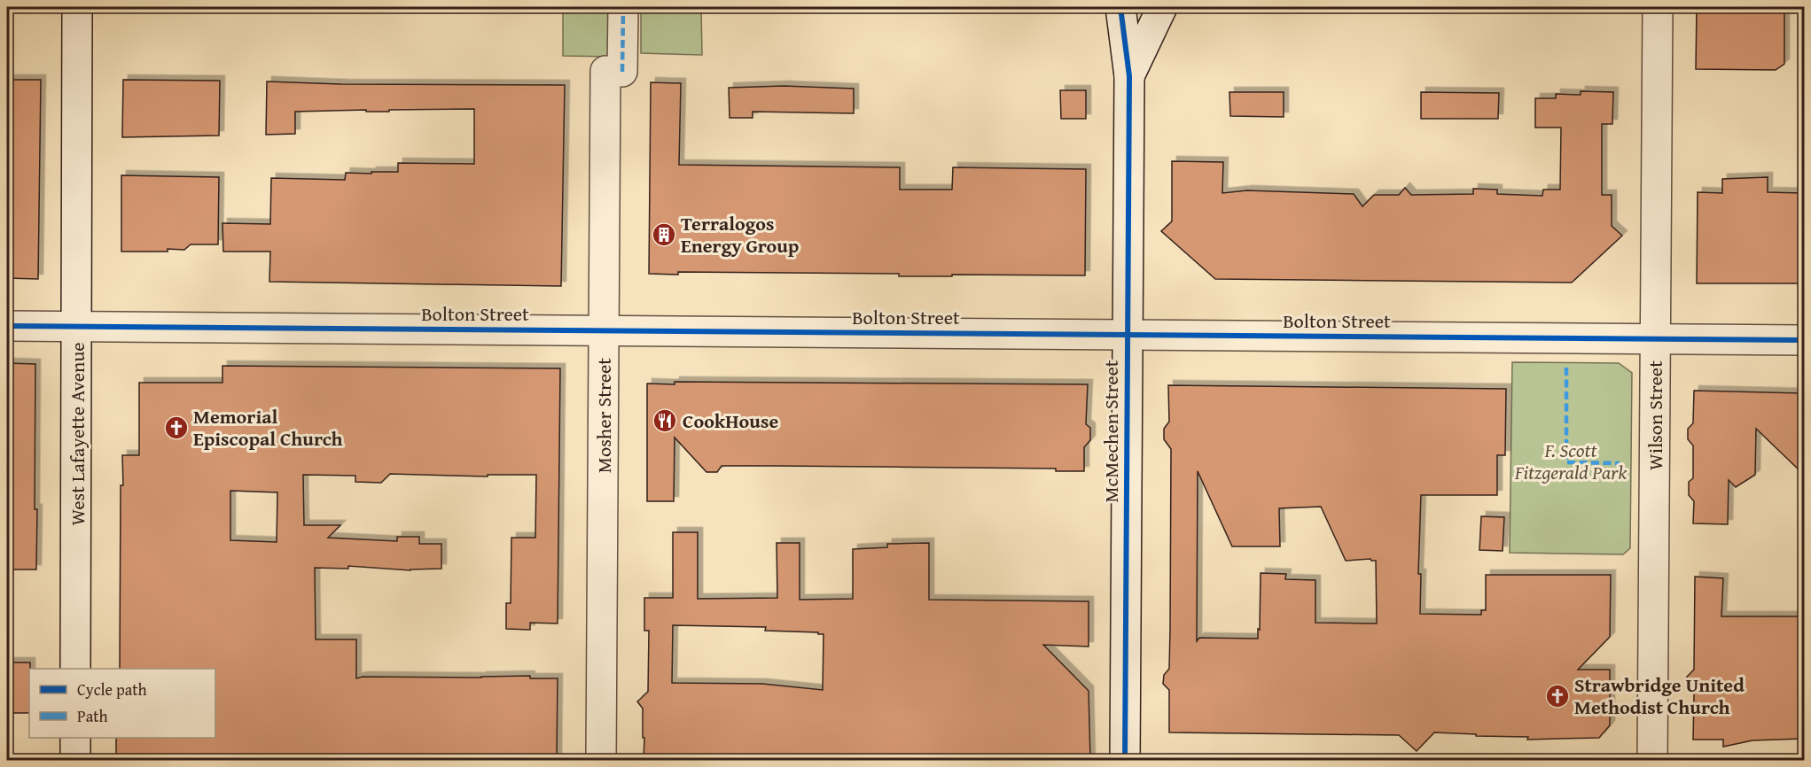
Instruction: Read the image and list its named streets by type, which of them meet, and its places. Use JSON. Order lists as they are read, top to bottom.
{
  "streets": {
    "street": [
      "Bolton Street",
      "Mosher Street",
      "Wilson Street",
      "McMechen Street",
      "West Lafayette Avenue"
    ]
  },
  "crossings": [
    ["Bolton Street", "Mosher Street"],
    ["Bolton Street", "Wilson Street"],
    ["Bolton Street", "McMechen Street"],
    ["Bolton Street", "West Lafayette Avenue"]
  ],
  "parks": ["F. Scott Fitzgerald Park"],
  "places": {
    "building": ["Terralogos Energy Group"],
    "restaurant": ["CookHouse"],
    "church": ["Memorial Episcopal Church", "Strawbridge United Methodist Church"]
  },
  "legend": ["Cycle path", "Path"]
}
